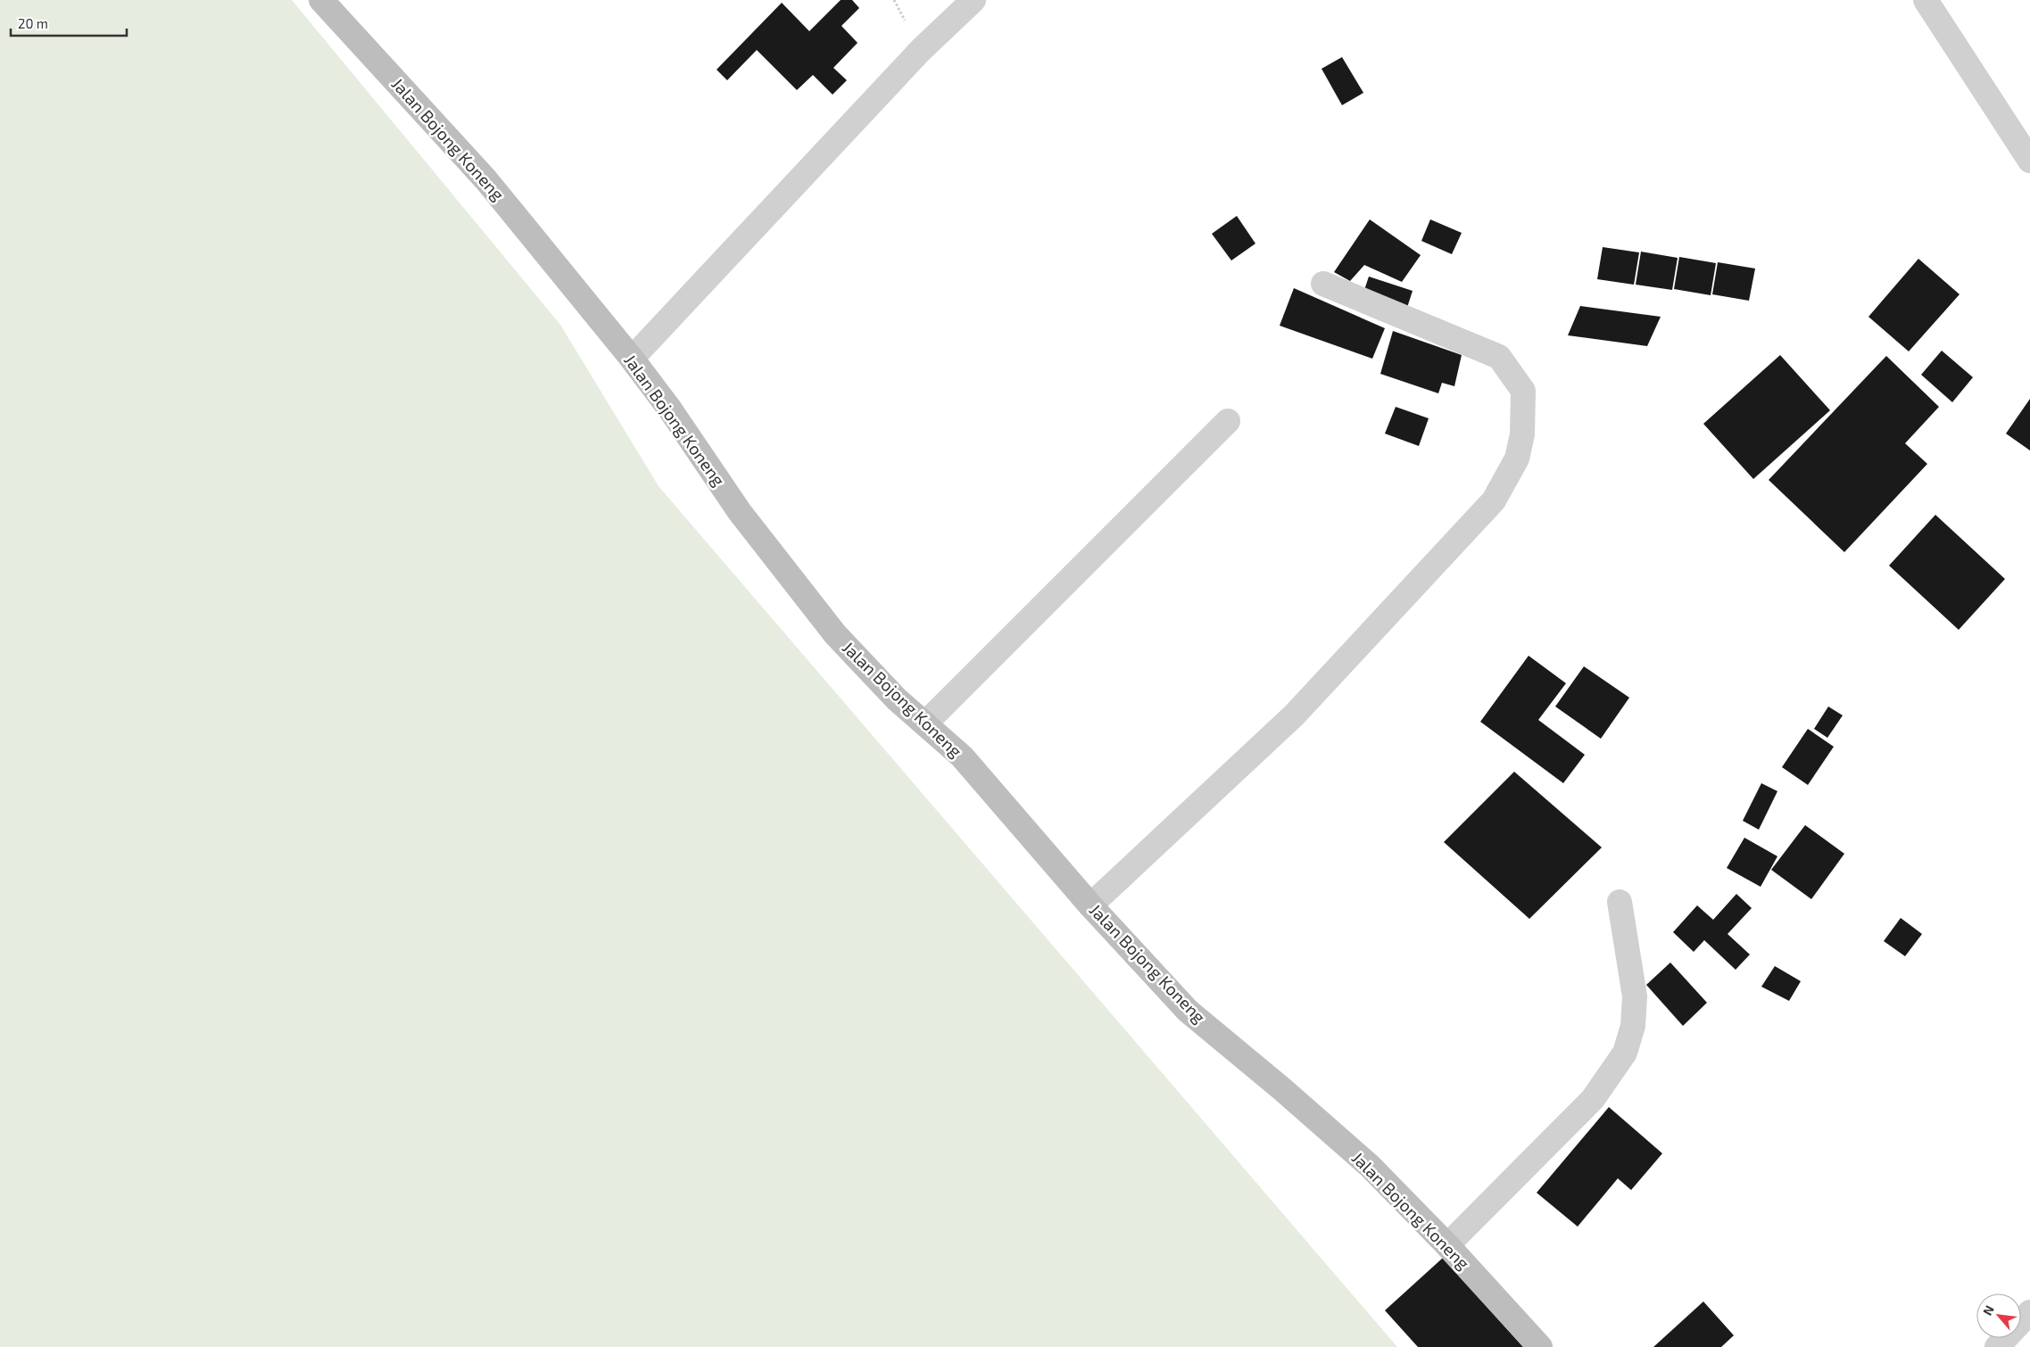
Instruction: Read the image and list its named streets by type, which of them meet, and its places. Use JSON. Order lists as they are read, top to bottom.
{
  "streets": {
    "street": ["Jalan Bojong Koneng"]
  },
  "scale_bar": "20 m",
  "north": "top left"
}
